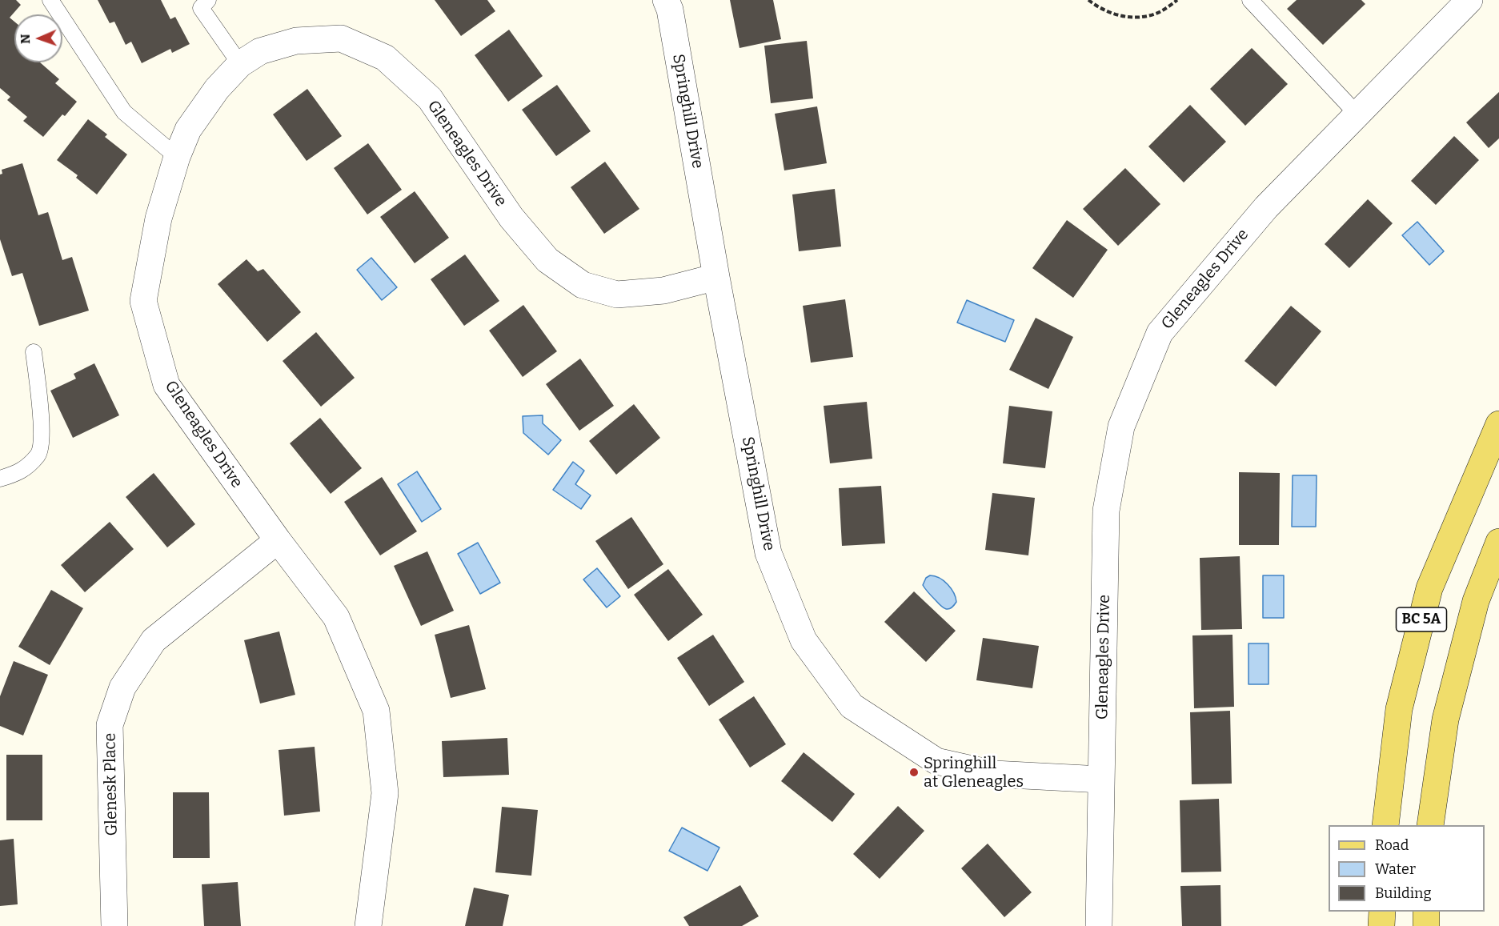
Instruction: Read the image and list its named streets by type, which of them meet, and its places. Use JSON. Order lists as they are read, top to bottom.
{
  "streets": {
    "main road": ["BC 5A"],
    "street": ["Springhill Drive", "Gleneagles Drive", "Glenesk Place"]
  },
  "crossings": [
    ["Springhill Drive", "Gleneagles Drive"],
    ["Gleneagles Drive", "Glenesk Place"]
  ],
  "places": ["Springhill at Gleneagles"],
  "legend": ["Road", "Water", "Building"],
  "north": "left"
}
